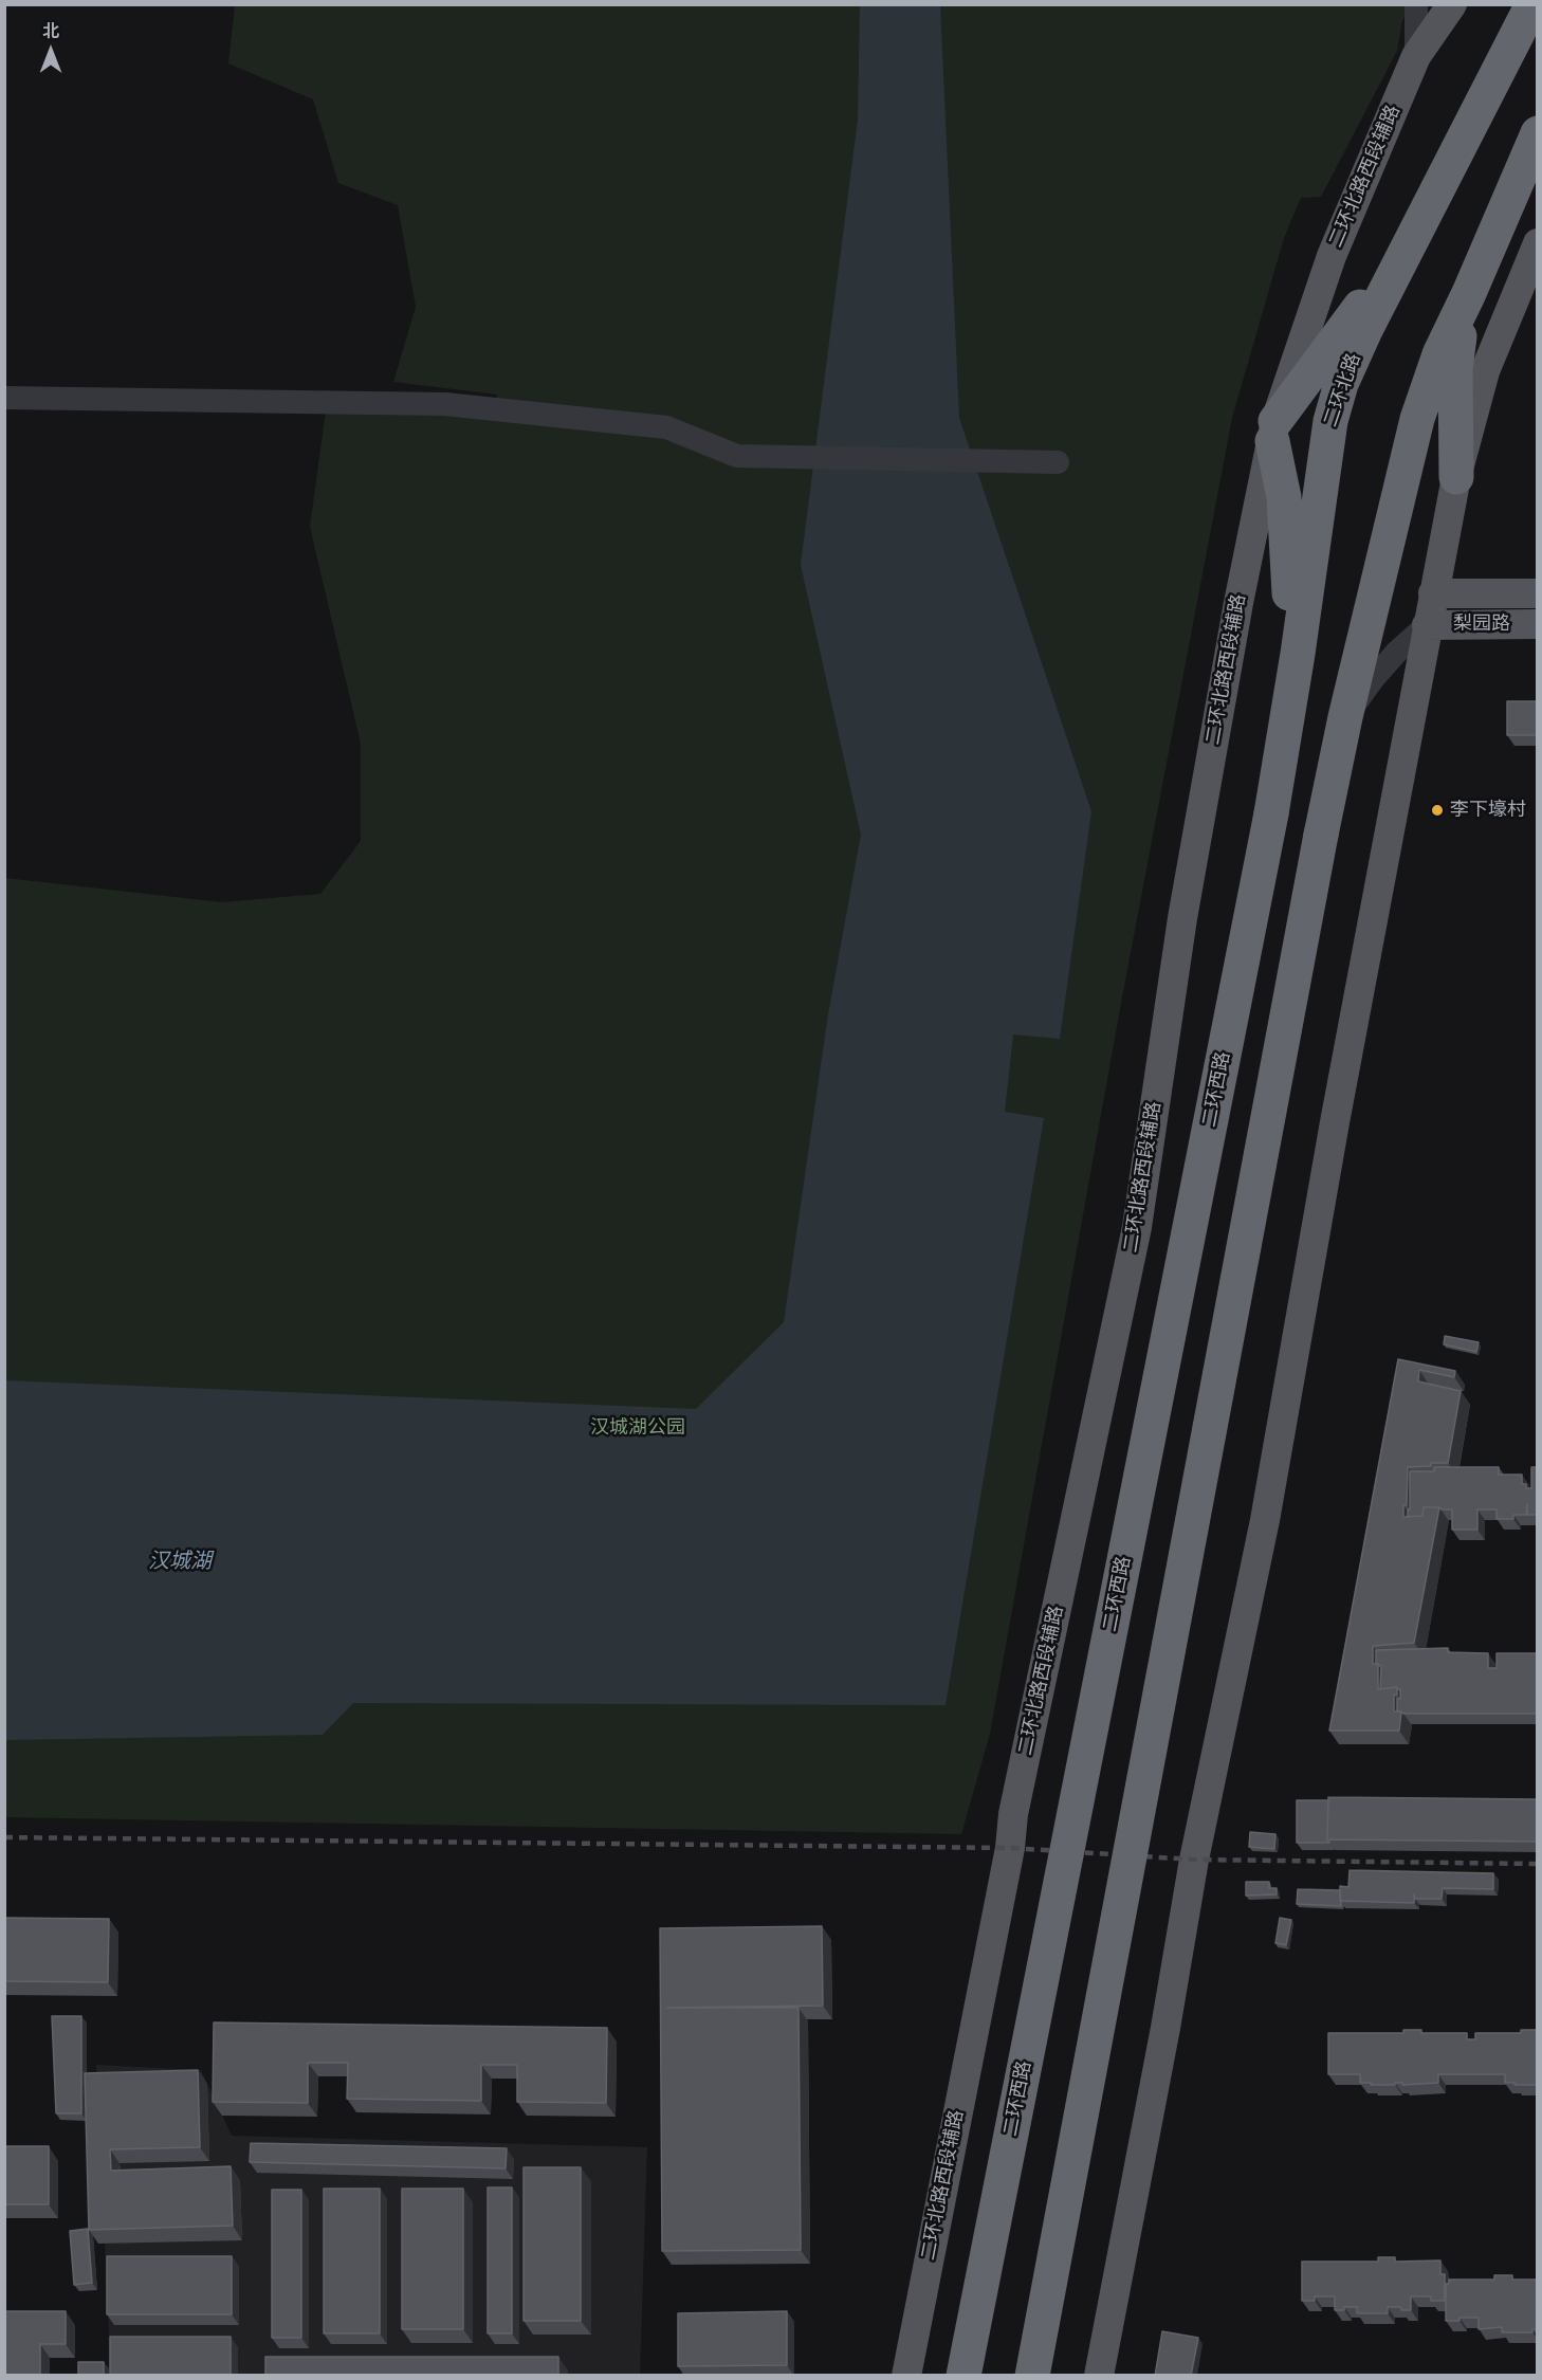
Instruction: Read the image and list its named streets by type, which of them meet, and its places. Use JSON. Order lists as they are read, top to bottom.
{
  "streets": {
    "highway": ["二环北路", "二环西路"],
    "main road": ["二环北路西段辅路", "梨园路"]
  },
  "crossings": [
    ["二环北路", "二环西路"]
  ],
  "water": ["汉城湖"],
  "parks": ["汉城湖公园"],
  "places": ["李下壕村"],
  "north": "top"
}
